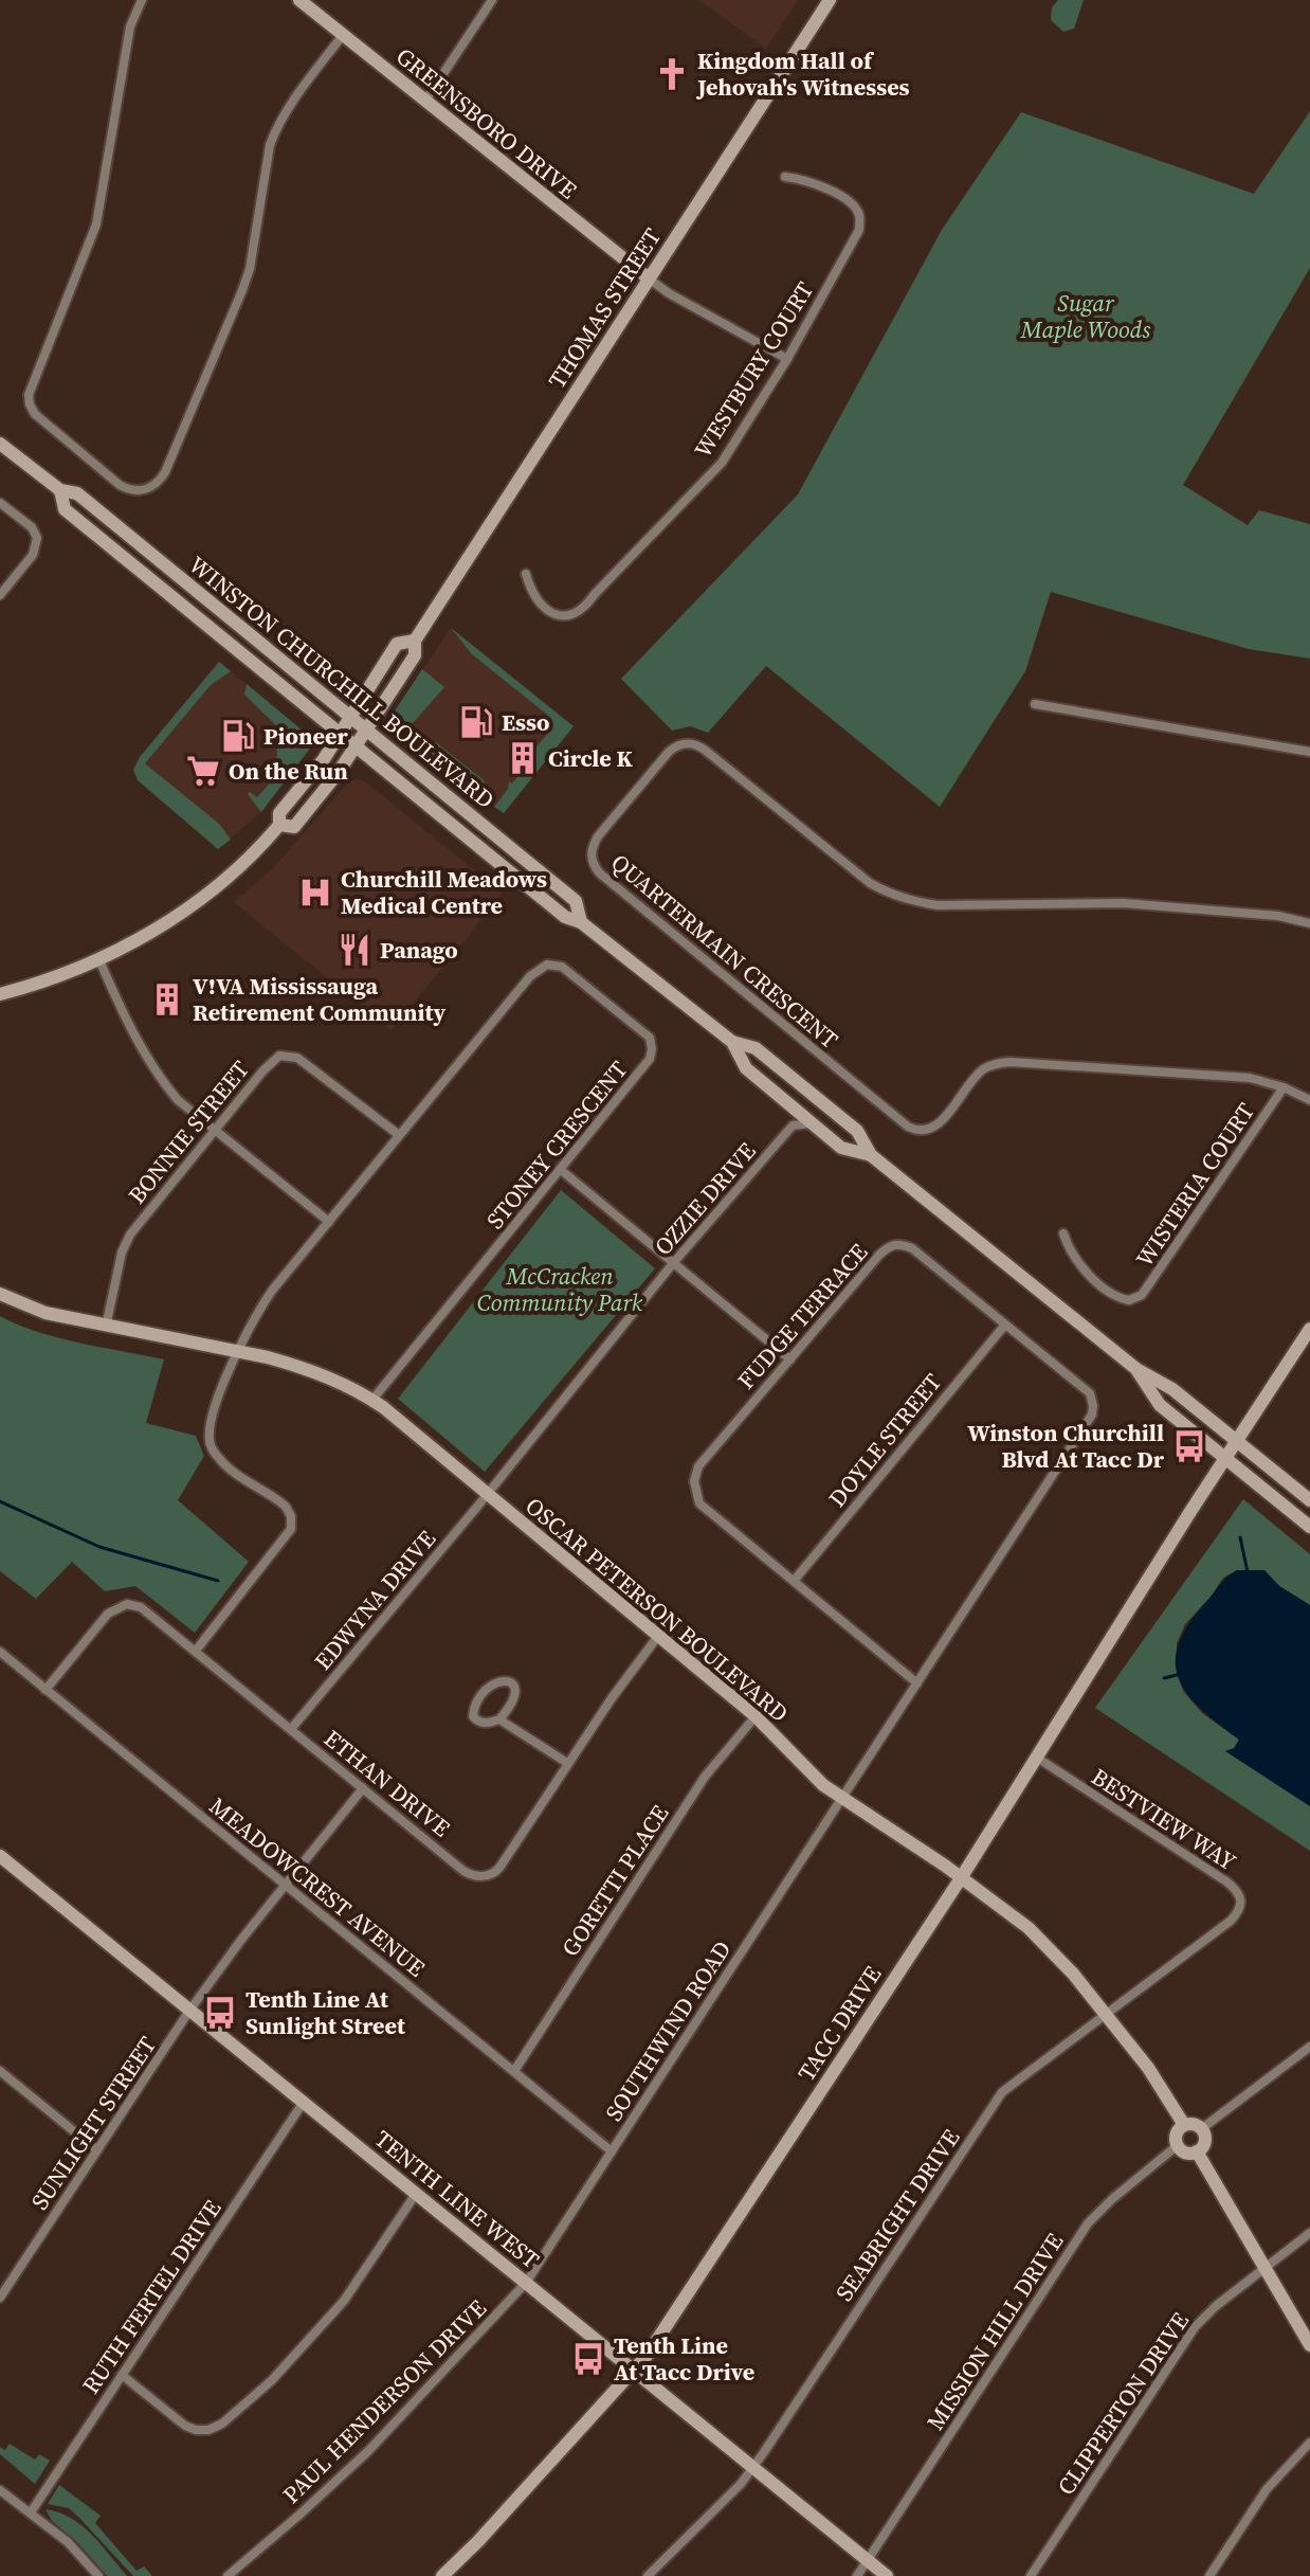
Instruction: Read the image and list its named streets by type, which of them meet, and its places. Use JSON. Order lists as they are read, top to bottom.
{
  "streets": {
    "street": [
      "GREENSBORO DRIVE",
      "THOMAS STREET",
      "WESTBURY COURT",
      "WINSTON CHURCHILL BOULEVARD",
      "QUARTERMAIN CRESCENT",
      "BONNIE STREET",
      "STONEY CRESCENT",
      "WISTERIA COURT",
      "OZZIE DRIVE",
      "FUDGE TERRACE",
      "DOYLE STREET",
      "EDWYNA DRIVE",
      "OSCAR PETERSON BOULEVARD",
      "ETHAN DRIVE",
      "BESTVIEW WAY",
      "GORETTI PLACE",
      "MEADOWCREST AVENUE",
      "TACC DRIVE",
      "SOUTHWIND ROAD",
      "SUNLIGHT STREET",
      "TENTH LINE WEST",
      "SEABRIGHT DRIVE",
      "RUTH FERTEL DRIVE",
      "MISSION HILL DRIVE",
      "PAUL HENDERSON DRIVE",
      "CLIPPERTON DRIVE"
    ]
  },
  "crossings": [
    ["GREENSBORO DRIVE", "THOMAS STREET"],
    ["THOMAS STREET", "WINSTON CHURCHILL BOULEVARD"],
    ["WINSTON CHURCHILL BOULEVARD", "TACC DRIVE"],
    ["QUARTERMAIN CRESCENT", "WISTERIA COURT"],
    ["BONNIE STREET", "STONEY CRESCENT"],
    ["BONNIE STREET", "OSCAR PETERSON BOULEVARD"],
    ["STONEY CRESCENT", "OSCAR PETERSON BOULEVARD"],
    ["STONEY CRESCENT", "ETHAN DRIVE"],
    ["OZZIE DRIVE", "EDWYNA DRIVE"],
    ["OZZIE DRIVE", "OSCAR PETERSON BOULEVARD"],
    ["FUDGE TERRACE", "DOYLE STREET"],
    ["FUDGE TERRACE", "OSCAR PETERSON BOULEVARD"],
    ["FUDGE TERRACE", "SOUTHWIND ROAD"],
    ["EDWYNA DRIVE", "OSCAR PETERSON BOULEVARD"],
    ["EDWYNA DRIVE", "ETHAN DRIVE"],
    ["OSCAR PETERSON BOULEVARD", "ETHAN DRIVE"],
    ["OSCAR PETERSON BOULEVARD", "BESTVIEW WAY"],
    ["OSCAR PETERSON BOULEVARD", "GORETTI PLACE"],
    ["OSCAR PETERSON BOULEVARD", "TACC DRIVE"],
    ["OSCAR PETERSON BOULEVARD", "SOUTHWIND ROAD"],
    ["OSCAR PETERSON BOULEVARD", "SEABRIGHT DRIVE"],
    ["OSCAR PETERSON BOULEVARD", "MISSION HILL DRIVE"],
    ["ETHAN DRIVE", "MEADOWCREST AVENUE"],
    ["ETHAN DRIVE", "SUNLIGHT STREET"],
    ["BESTVIEW WAY", "TACC DRIVE"],
    ["BESTVIEW WAY", "SEABRIGHT DRIVE"],
    ["GORETTI PLACE", "MEADOWCREST AVENUE"],
    ["MEADOWCREST AVENUE", "SOUTHWIND ROAD"],
    ["MEADOWCREST AVENUE", "SUNLIGHT STREET"],
    ["TACC DRIVE", "TENTH LINE WEST"],
    ["SOUTHWIND ROAD", "TENTH LINE WEST"],
    ["SOUTHWIND ROAD", "PAUL HENDERSON DRIVE"],
    ["SUNLIGHT STREET", "TENTH LINE WEST"],
    ["TENTH LINE WEST", "SEABRIGHT DRIVE"],
    ["TENTH LINE WEST", "RUTH FERTEL DRIVE"],
    ["TENTH LINE WEST", "MISSION HILL DRIVE"],
    ["TENTH LINE WEST", "PAUL HENDERSON DRIVE"]
  ],
  "parks": ["Sugar Maple Woods", "McCracken Community Park"],
  "places": {
    "church": ["Kingdom Hall of Jehovah's Witnesses"],
    "fuel station": ["Esso", "Pioneer"],
    "building": ["Circle K", "V!VA Mississauga Retirement Community"],
    "supermarket": ["On the Run"],
    "hospital": ["Churchill Meadows Medical Centre"],
    "restaurant": ["Panago"],
    "bus stop": ["Winston Churchill Blvd At Tacc Dr", "Tenth Line At Sunlight Street", "Tenth Line At Tacc Drive"]
  }
}
